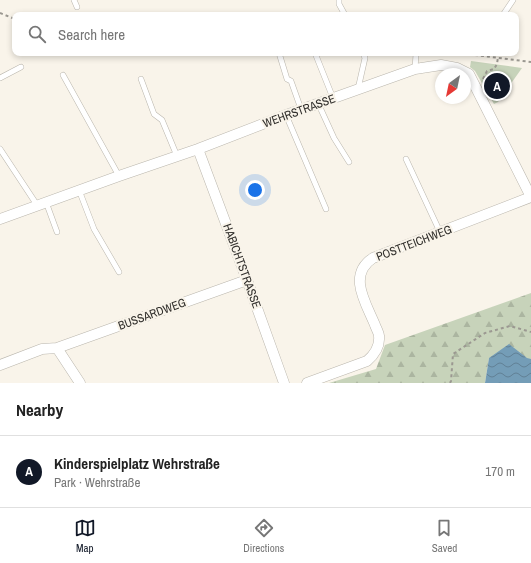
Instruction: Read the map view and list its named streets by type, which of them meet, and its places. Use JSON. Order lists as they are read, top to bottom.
{
  "streets": {
    "street": [
      "WEHRSTRASSE",
      "POSTTEICHWEG",
      "HABICHTSTRASSE",
      "BUSSARDWEG"
    ]
  },
  "crossings": [
    ["WEHRSTRASSE", "POSTTEICHWEG"],
    ["WEHRSTRASSE", "HABICHTSTRASSE"],
    ["HABICHTSTRASSE", "BUSSARDWEG"]
  ],
  "north": "bottom left",
  "page": {
    "search": "Search here",
    "pins": "A",
    "heading": "Nearby",
    "list": [
      {
        "mark": "A",
        "name": "Kinderspielplatz Wehrstraße",
        "note": "Park · Wehrstraße",
        "value": "170 m"
      }
    ],
    "nav": ["Map", "Directions", "Saved"]
  }
}
